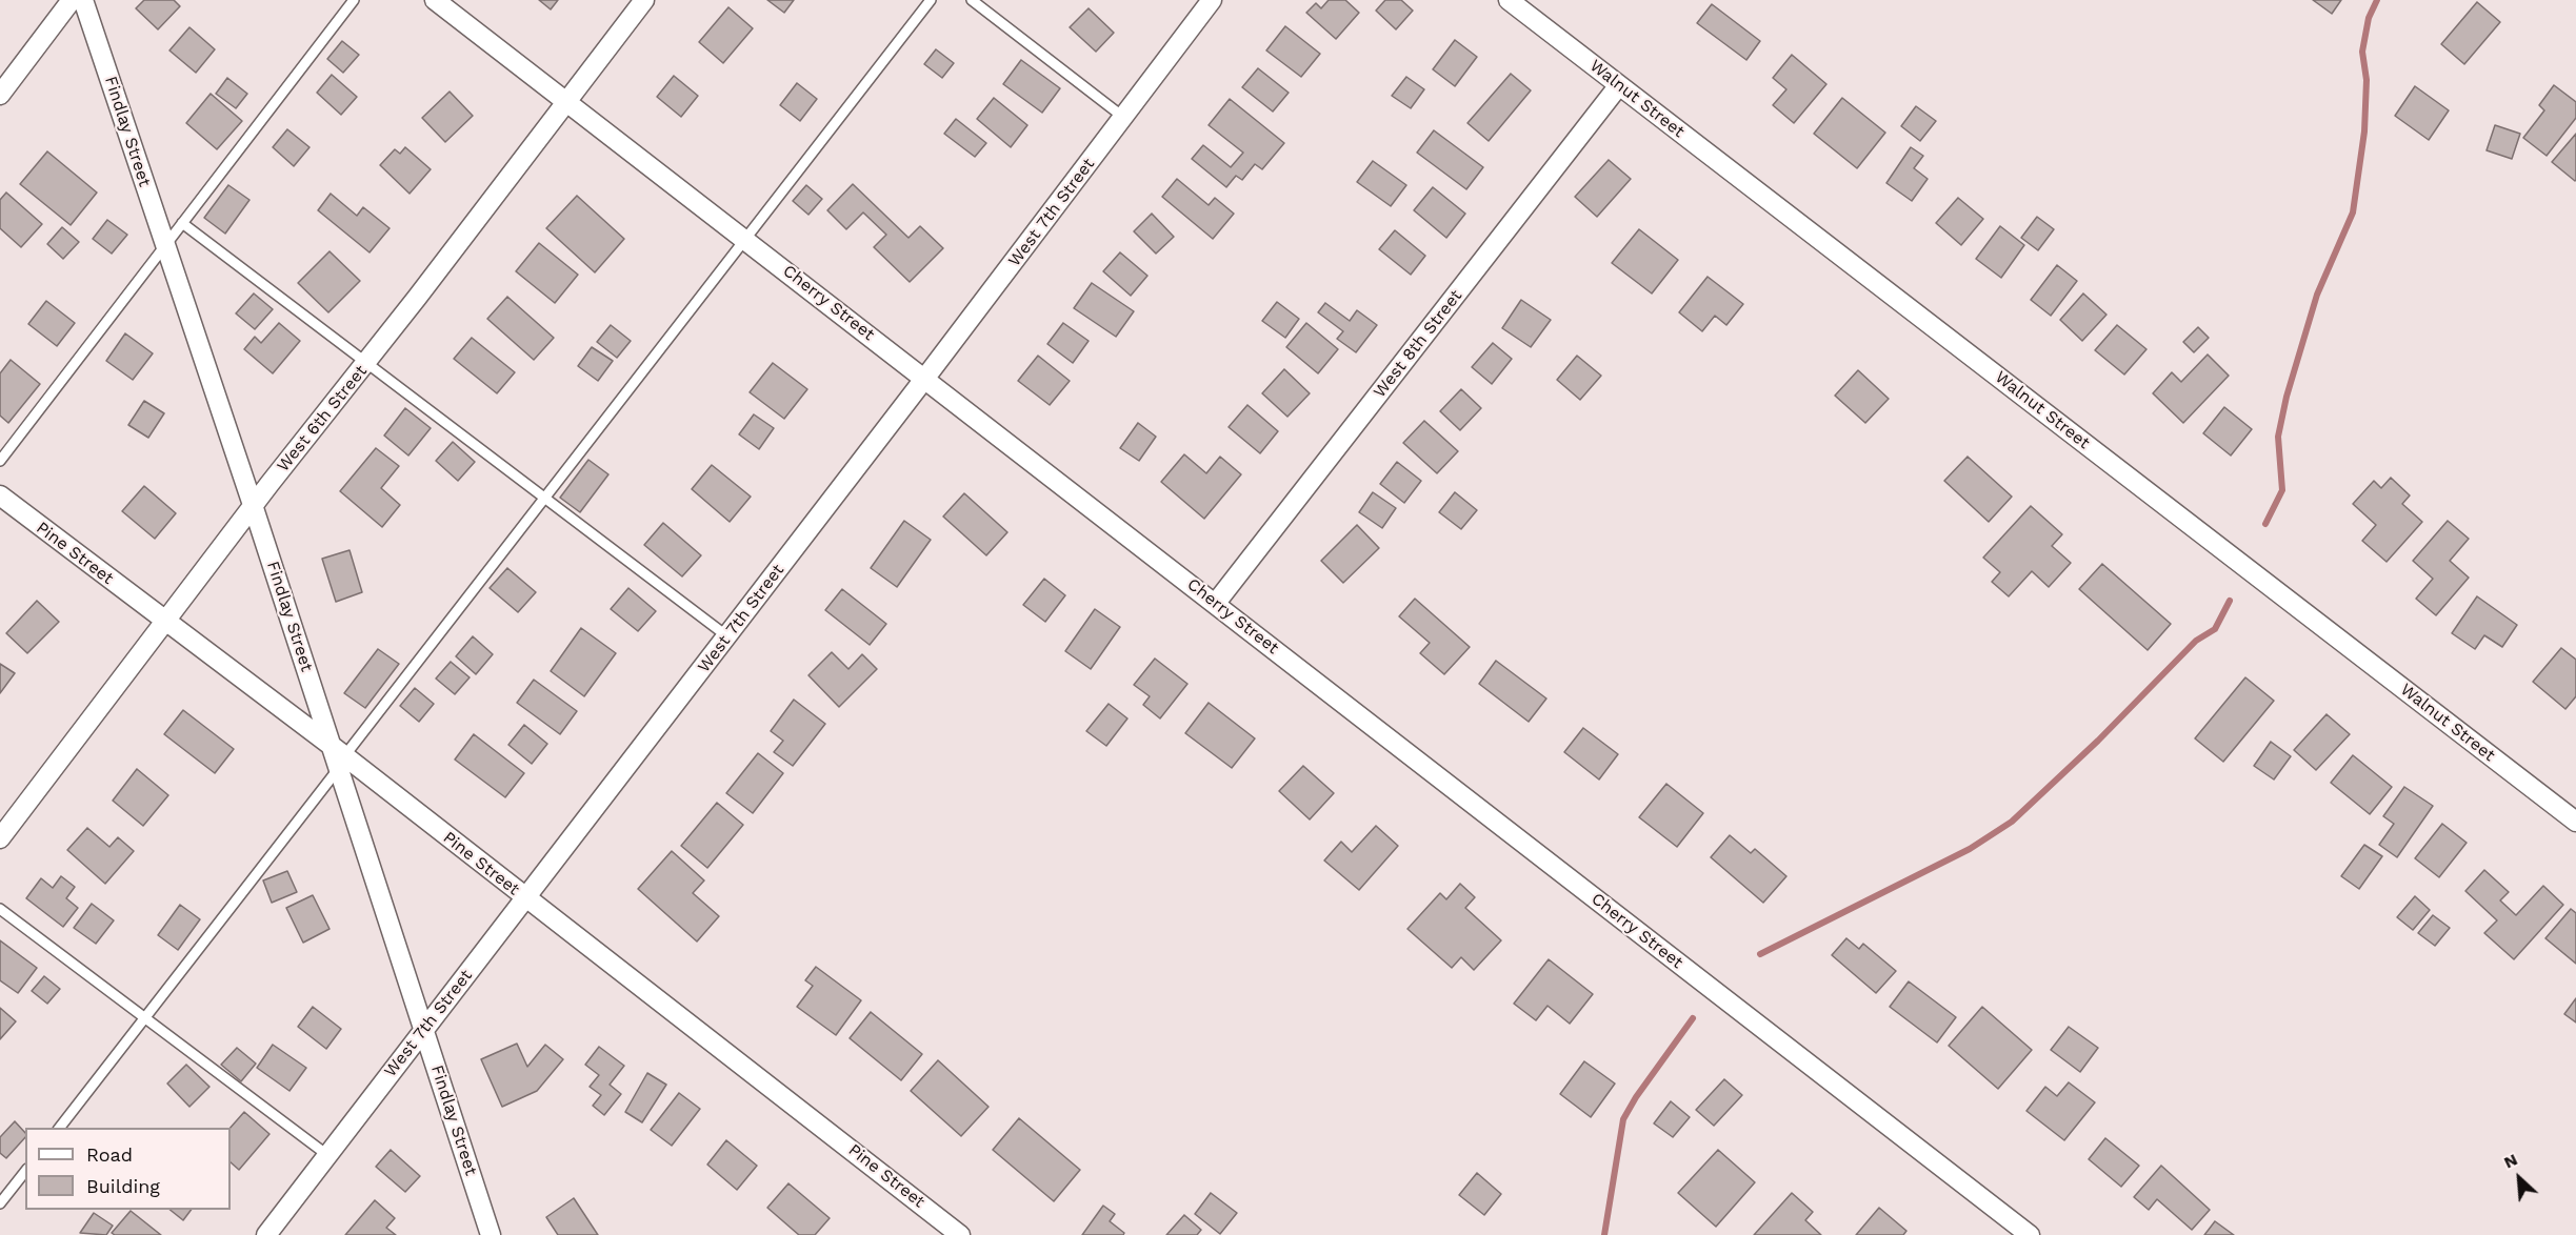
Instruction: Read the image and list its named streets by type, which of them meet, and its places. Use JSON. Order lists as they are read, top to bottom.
{
  "streets": {
    "street": [
      "Walnut Street",
      "Findlay Street",
      "West 7th Street",
      "Cherry Street",
      "West 8th Street",
      "West 6th Street",
      "Pine Street"
    ]
  },
  "crossings": [
    ["Walnut Street", "West 8th Street"],
    ["Findlay Street", "West 7th Street"],
    ["Findlay Street", "West 6th Street"],
    ["Findlay Street", "Pine Street"],
    ["West 7th Street", "Cherry Street"],
    ["West 7th Street", "Pine Street"],
    ["Cherry Street", "West 8th Street"],
    ["Cherry Street", "West 6th Street"],
    ["West 6th Street", "Pine Street"]
  ],
  "legend": ["Road", "Building"],
  "north": "top left"
}
